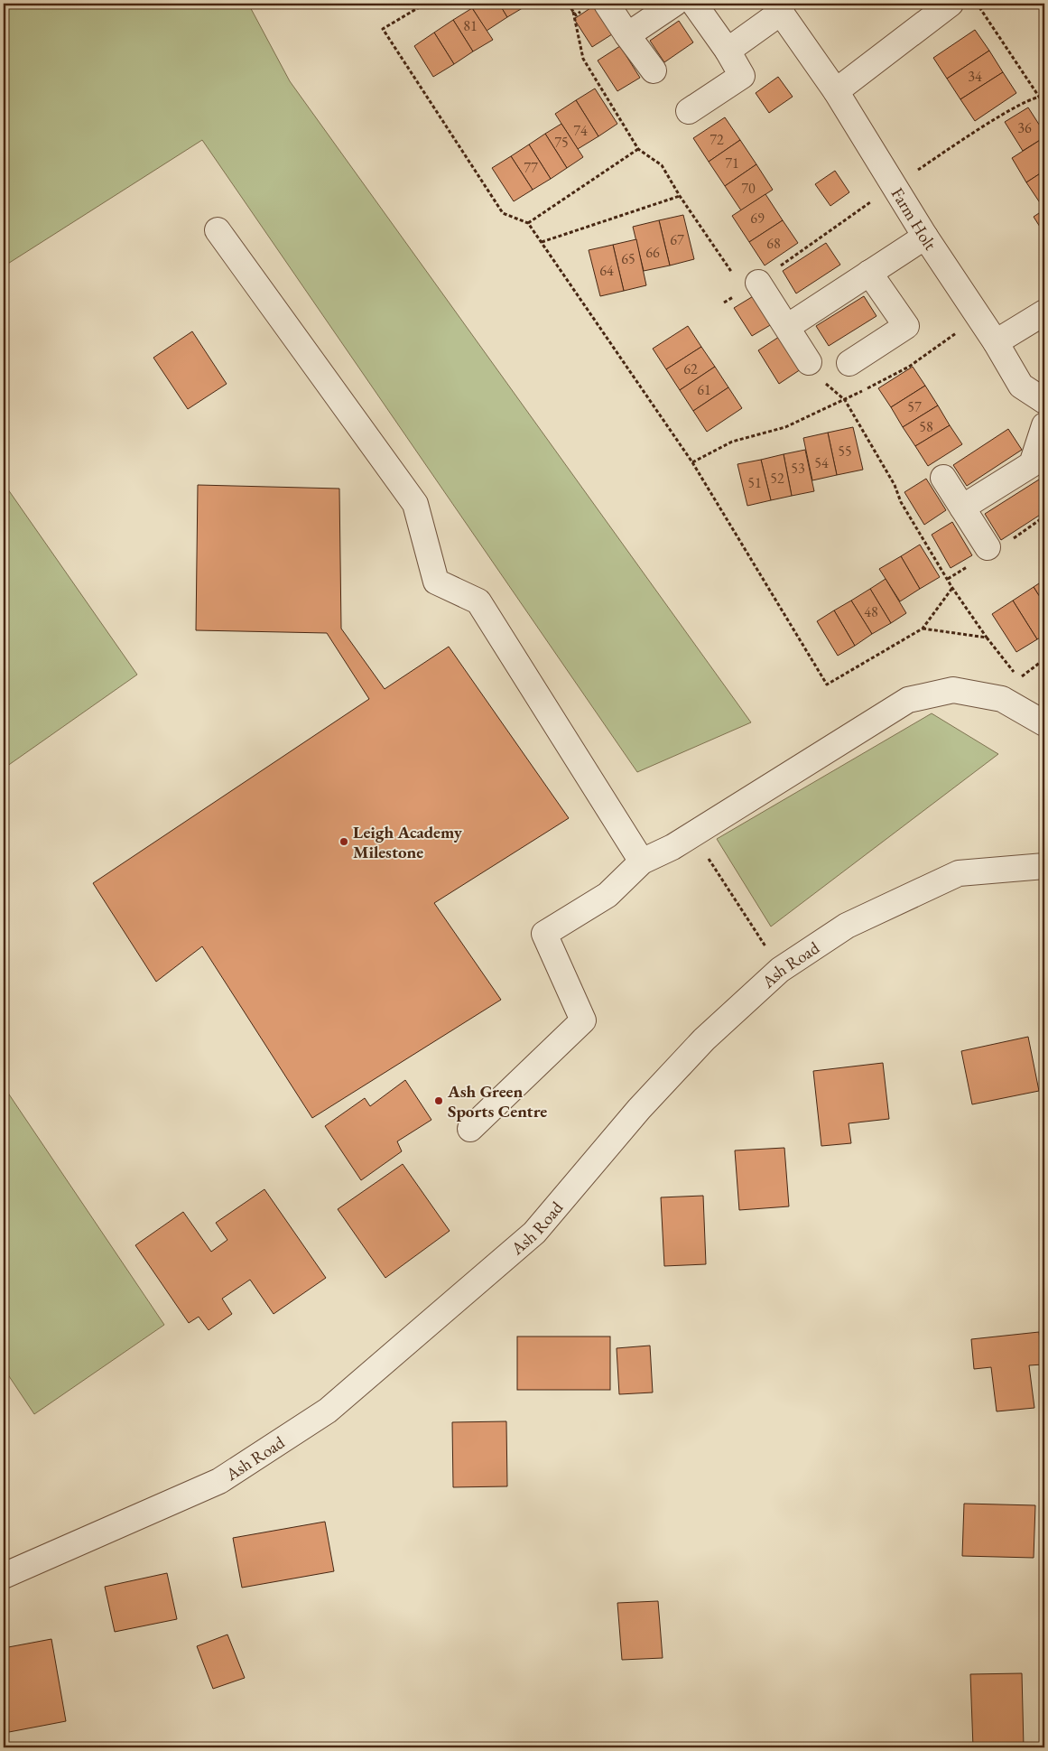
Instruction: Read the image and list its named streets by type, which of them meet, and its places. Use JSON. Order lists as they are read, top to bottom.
{
  "streets": {
    "street": ["Farm Holt", "Ash Road"]
  },
  "places": ["Leigh Academy Milestone", "Ash Green Sports Centre"],
  "house_numbers": [
    "81",
    "34",
    "36",
    "74",
    "72",
    "75",
    "71",
    "77",
    "70",
    "69",
    "67",
    "68",
    "66",
    "65",
    "64",
    "62",
    "61",
    "57",
    "58",
    "55",
    "54",
    "53",
    "52",
    "51",
    "48"
  ]
}
